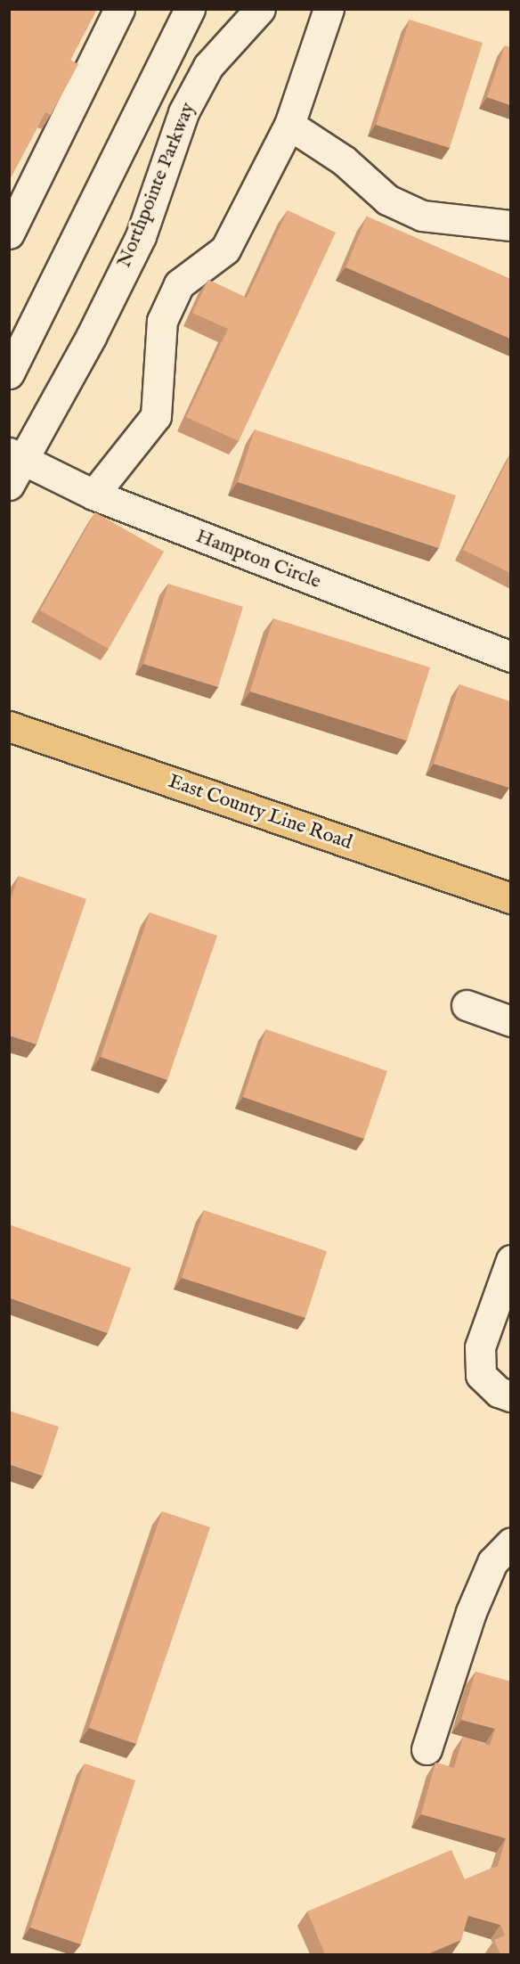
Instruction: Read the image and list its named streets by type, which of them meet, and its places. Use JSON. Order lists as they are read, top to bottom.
{
  "streets": {
    "main road": ["East County Line Road"],
    "street": ["Northpointe Parkway", "Hampton Circle"]
  },
  "crossings": [
    ["Northpointe Parkway", "Hampton Circle"]
  ]
}
